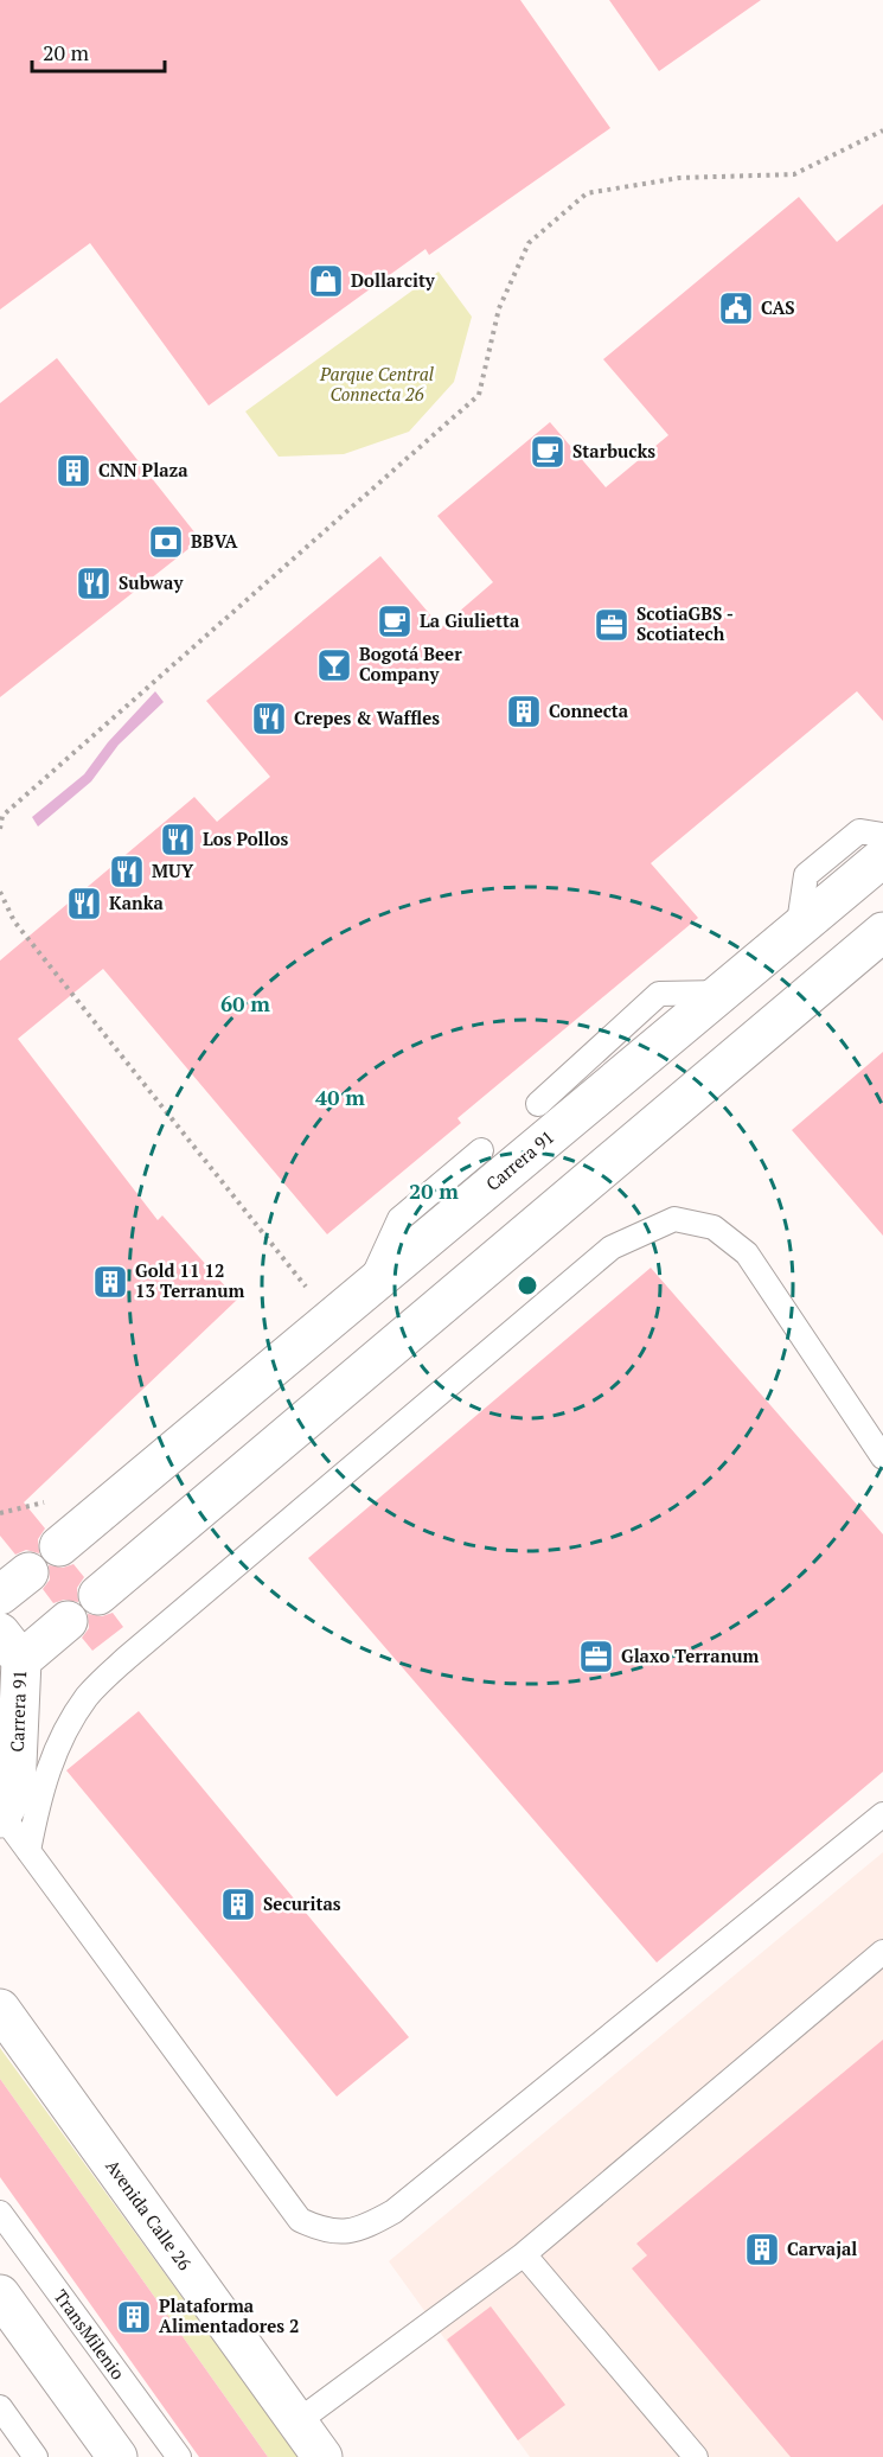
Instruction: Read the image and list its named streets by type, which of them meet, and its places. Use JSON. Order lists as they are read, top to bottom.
{
  "streets": {
    "street": ["Carrera 91", "Avenida Calle 26"],
    "lane": ["TransMilenio"]
  },
  "parks": ["Parque Central Connecta 26"],
  "places": {
    "shop": ["Dollarcity"],
    "public building": ["CAS"],
    "cafe": ["Starbucks", "La Giulietta"],
    "building": [
      "CNN Plaza",
      "Connecta",
      "Gold 11 12 13 Terranum",
      "Securitas",
      "Carvajal",
      "Plataforma Alimentadores 2"
    ],
    "bank": ["BBVA"],
    "restaurant": [
      "Subway",
      "Crepes & Waffles",
      "Los Pollos",
      "MUY",
      "Kanka"
    ],
    "office": ["ScotiaGBS - Scotiatech", "Glaxo Terranum"],
    "bar": ["Bogotá Beer Company"]
  },
  "scale_bar": "20 m",
  "rings": ["60 m", "40 m", "20 m"]
}
